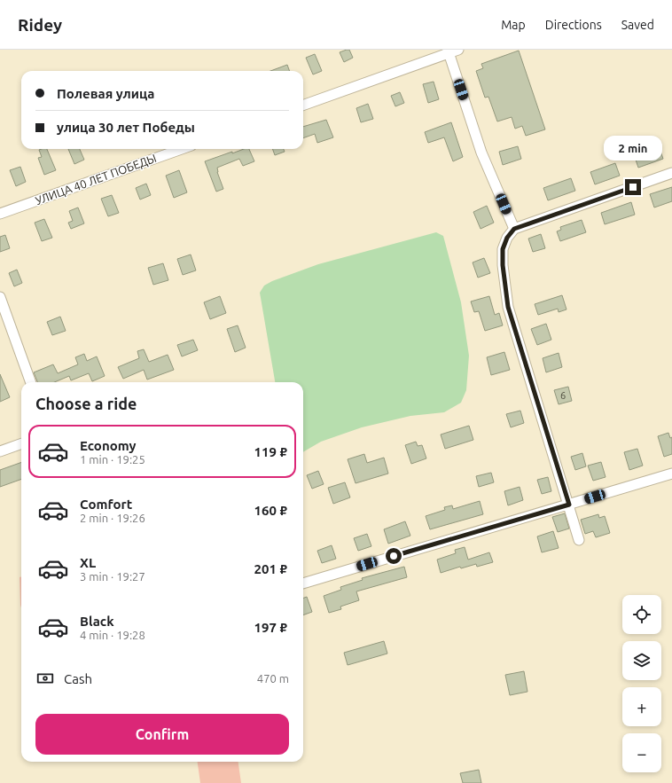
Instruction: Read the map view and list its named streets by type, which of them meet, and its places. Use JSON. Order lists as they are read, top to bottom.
{
  "streets": {
    "street": ["УЛИЦА 40 ЛЕТ ПОБЕДЫ"]
  },
  "house_numbers": ["6"],
  "page": {
    "header": "Ridey",
    "nav": ["Map", "Directions", "Saved"],
    "banner": ["Полевая улица", "улица 30 лет Победы"],
    "bubble": "2 min",
    "heading": "Choose a ride",
    "list": [
      {
        "name": "Economy",
        "note": "1 min · 19:25",
        "value": "119 ₽"
      },
      {
        "name": "Comfort",
        "note": "2 min · 19:26",
        "value": "160 ₽"
      },
      {
        "name": "XL",
        "note": "3 min · 19:27",
        "value": "201 ₽"
      },
      {
        "name": "Black",
        "note": "4 min · 19:28",
        "value": "197 ₽"
      }
    ],
    "map_buttons": ["+", "−"],
    "pay": ["Cash", "470 m"],
    "buttons": "Confirm"
  }
}
